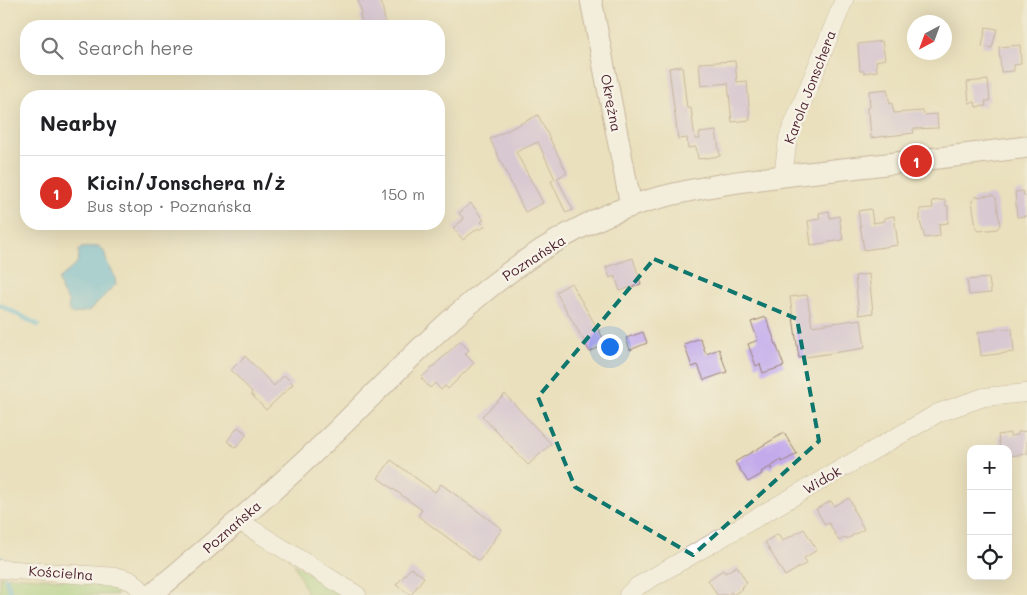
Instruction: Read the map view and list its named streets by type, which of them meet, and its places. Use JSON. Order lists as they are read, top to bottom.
{
  "streets": {
    "street": [
      "Karola Jonschera",
      "Okrężna",
      "Poznańska",
      "Widok",
      "Kościelna"
    ]
  },
  "crossings": [
    ["Karola Jonschera", "Poznańska"],
    ["Okrężna", "Poznańska"]
  ],
  "north": "bottom left",
  "page": {
    "search": "Search here",
    "heading": "Nearby",
    "pins": "1",
    "list": [
      {
        "mark": "1",
        "name": "Kicin/Jonschera n/ż",
        "note": "Bus stop · Poznańska",
        "value": "150 m"
      }
    ],
    "map_buttons": ["+", "−"]
  }
}
